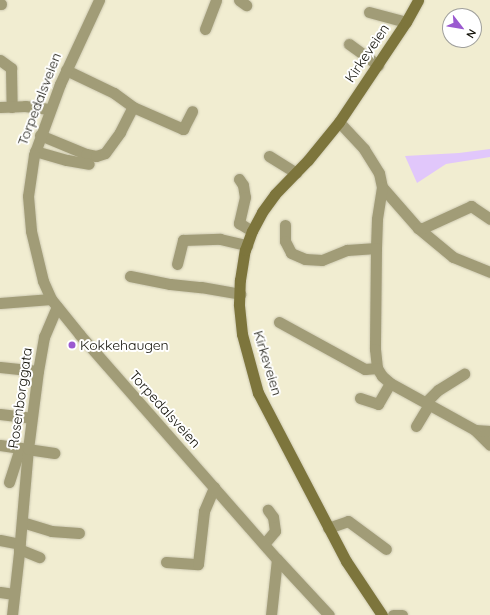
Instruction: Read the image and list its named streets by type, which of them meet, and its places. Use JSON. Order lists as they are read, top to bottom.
{
  "streets": {
    "main road": ["Kirkeveien"],
    "street": ["Torpedalsveien", "Rosenborggata"]
  },
  "crossings": [
    ["Torpedalsveien", "Rosenborggata"]
  ],
  "places": ["Kokkehaugen"],
  "north": "bottom right"
}
